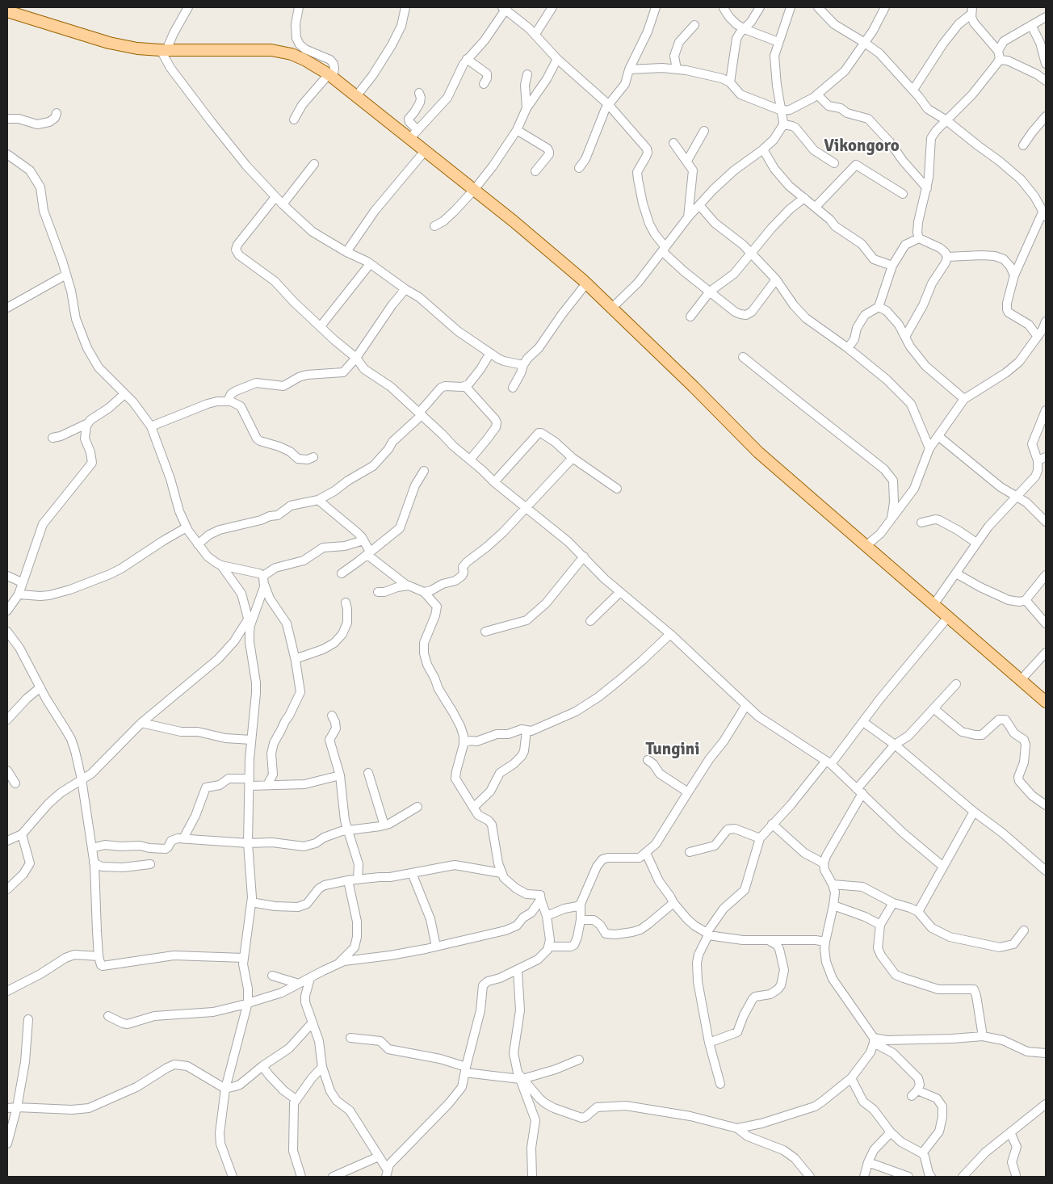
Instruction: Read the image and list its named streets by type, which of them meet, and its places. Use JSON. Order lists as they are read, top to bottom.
{
  "districts": ["Vikongoro", "Tungini"]
}
